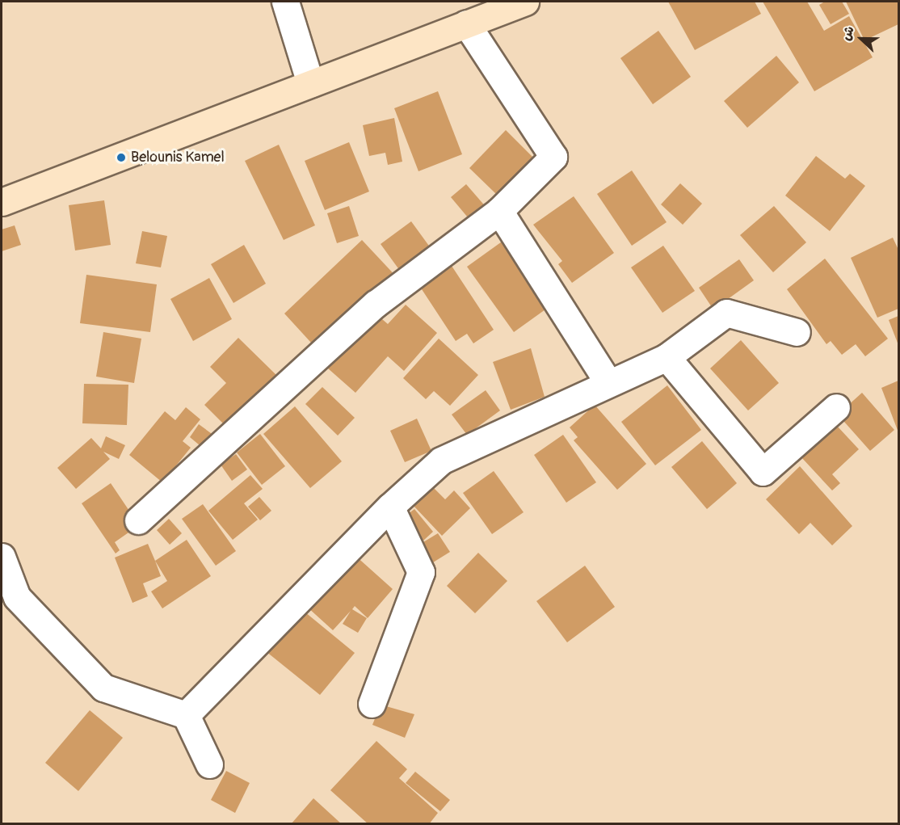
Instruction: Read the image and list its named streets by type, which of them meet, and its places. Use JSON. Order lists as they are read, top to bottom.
{
  "places": ["Belounis Kamel"],
  "north": "left"
}
